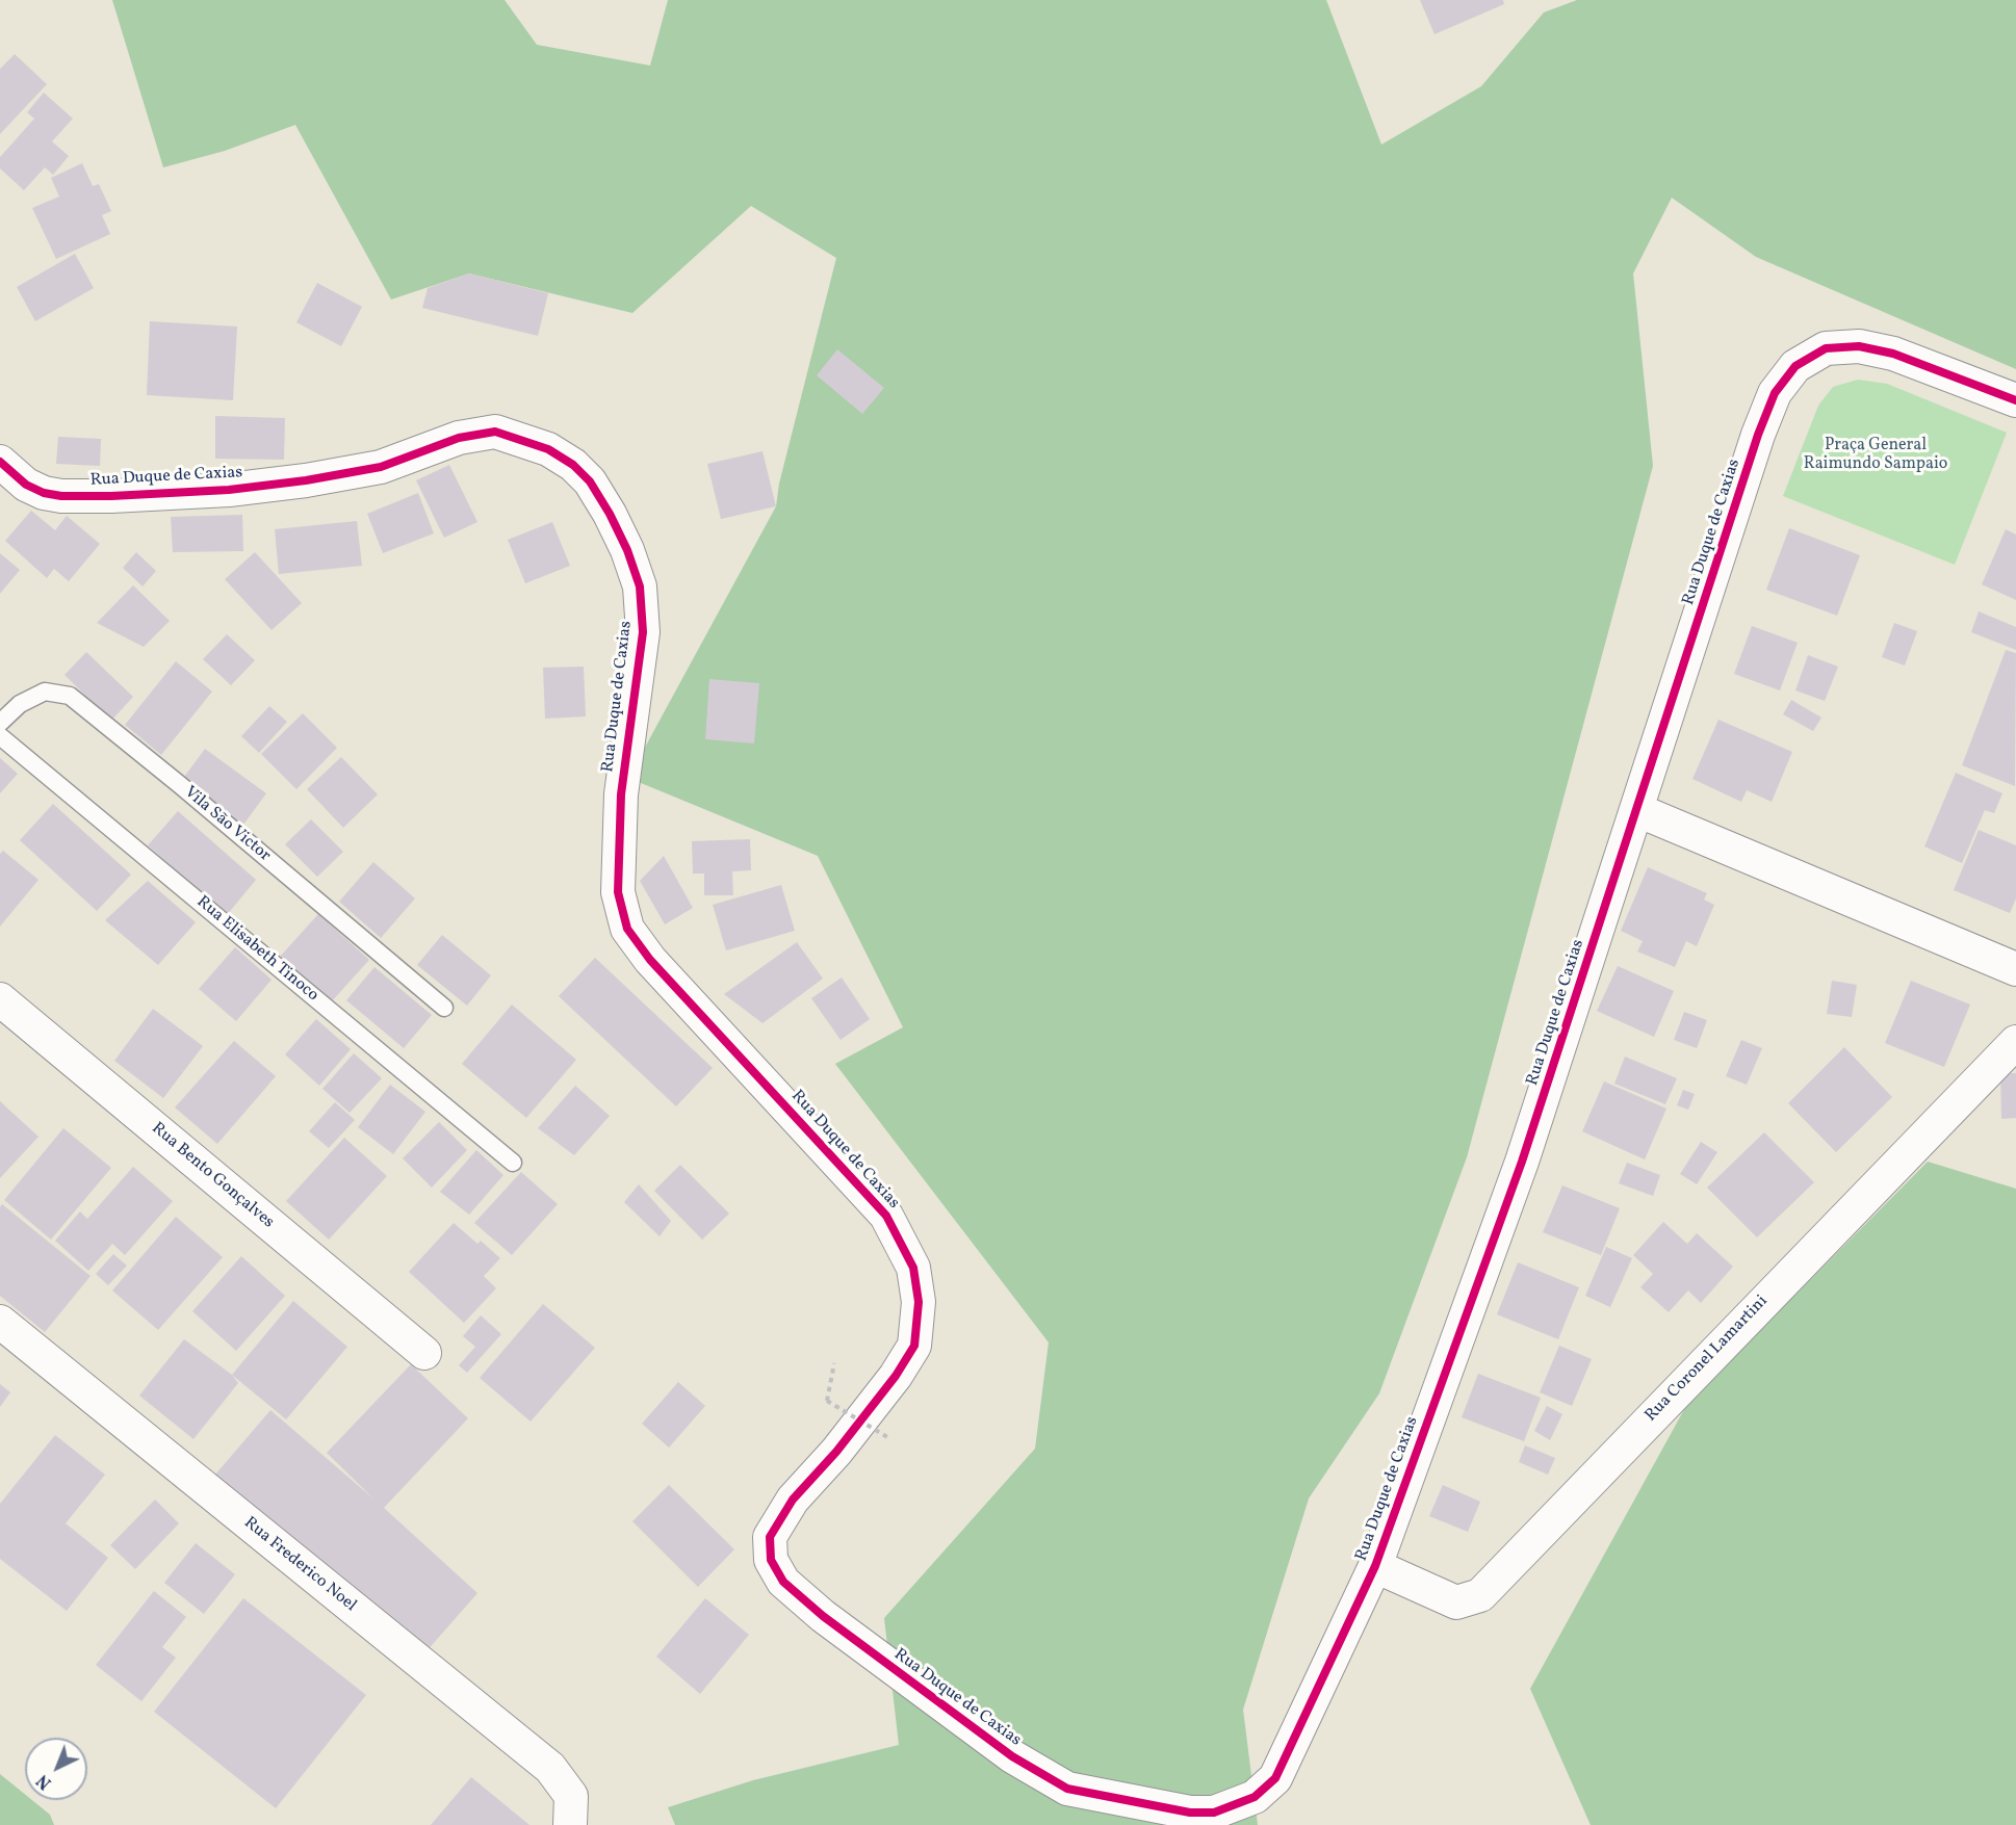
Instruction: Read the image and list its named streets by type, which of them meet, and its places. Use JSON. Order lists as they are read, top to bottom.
{
  "streets": {
    "street": [
      "Rua Duque de Caxias",
      "Rua Bento Gonçalves",
      "Rua Coronel Lamartini",
      "Rua Frederico Noel"
    ],
    "lane": ["Vila São Victor", "Rua Elisabeth Tinoco"]
  },
  "crossings": [
    ["Rua Duque de Caxias", "Rua Coronel Lamartini"]
  ],
  "parks": ["Praça General Raimundo Sampaio"],
  "north": "bottom left"
}
